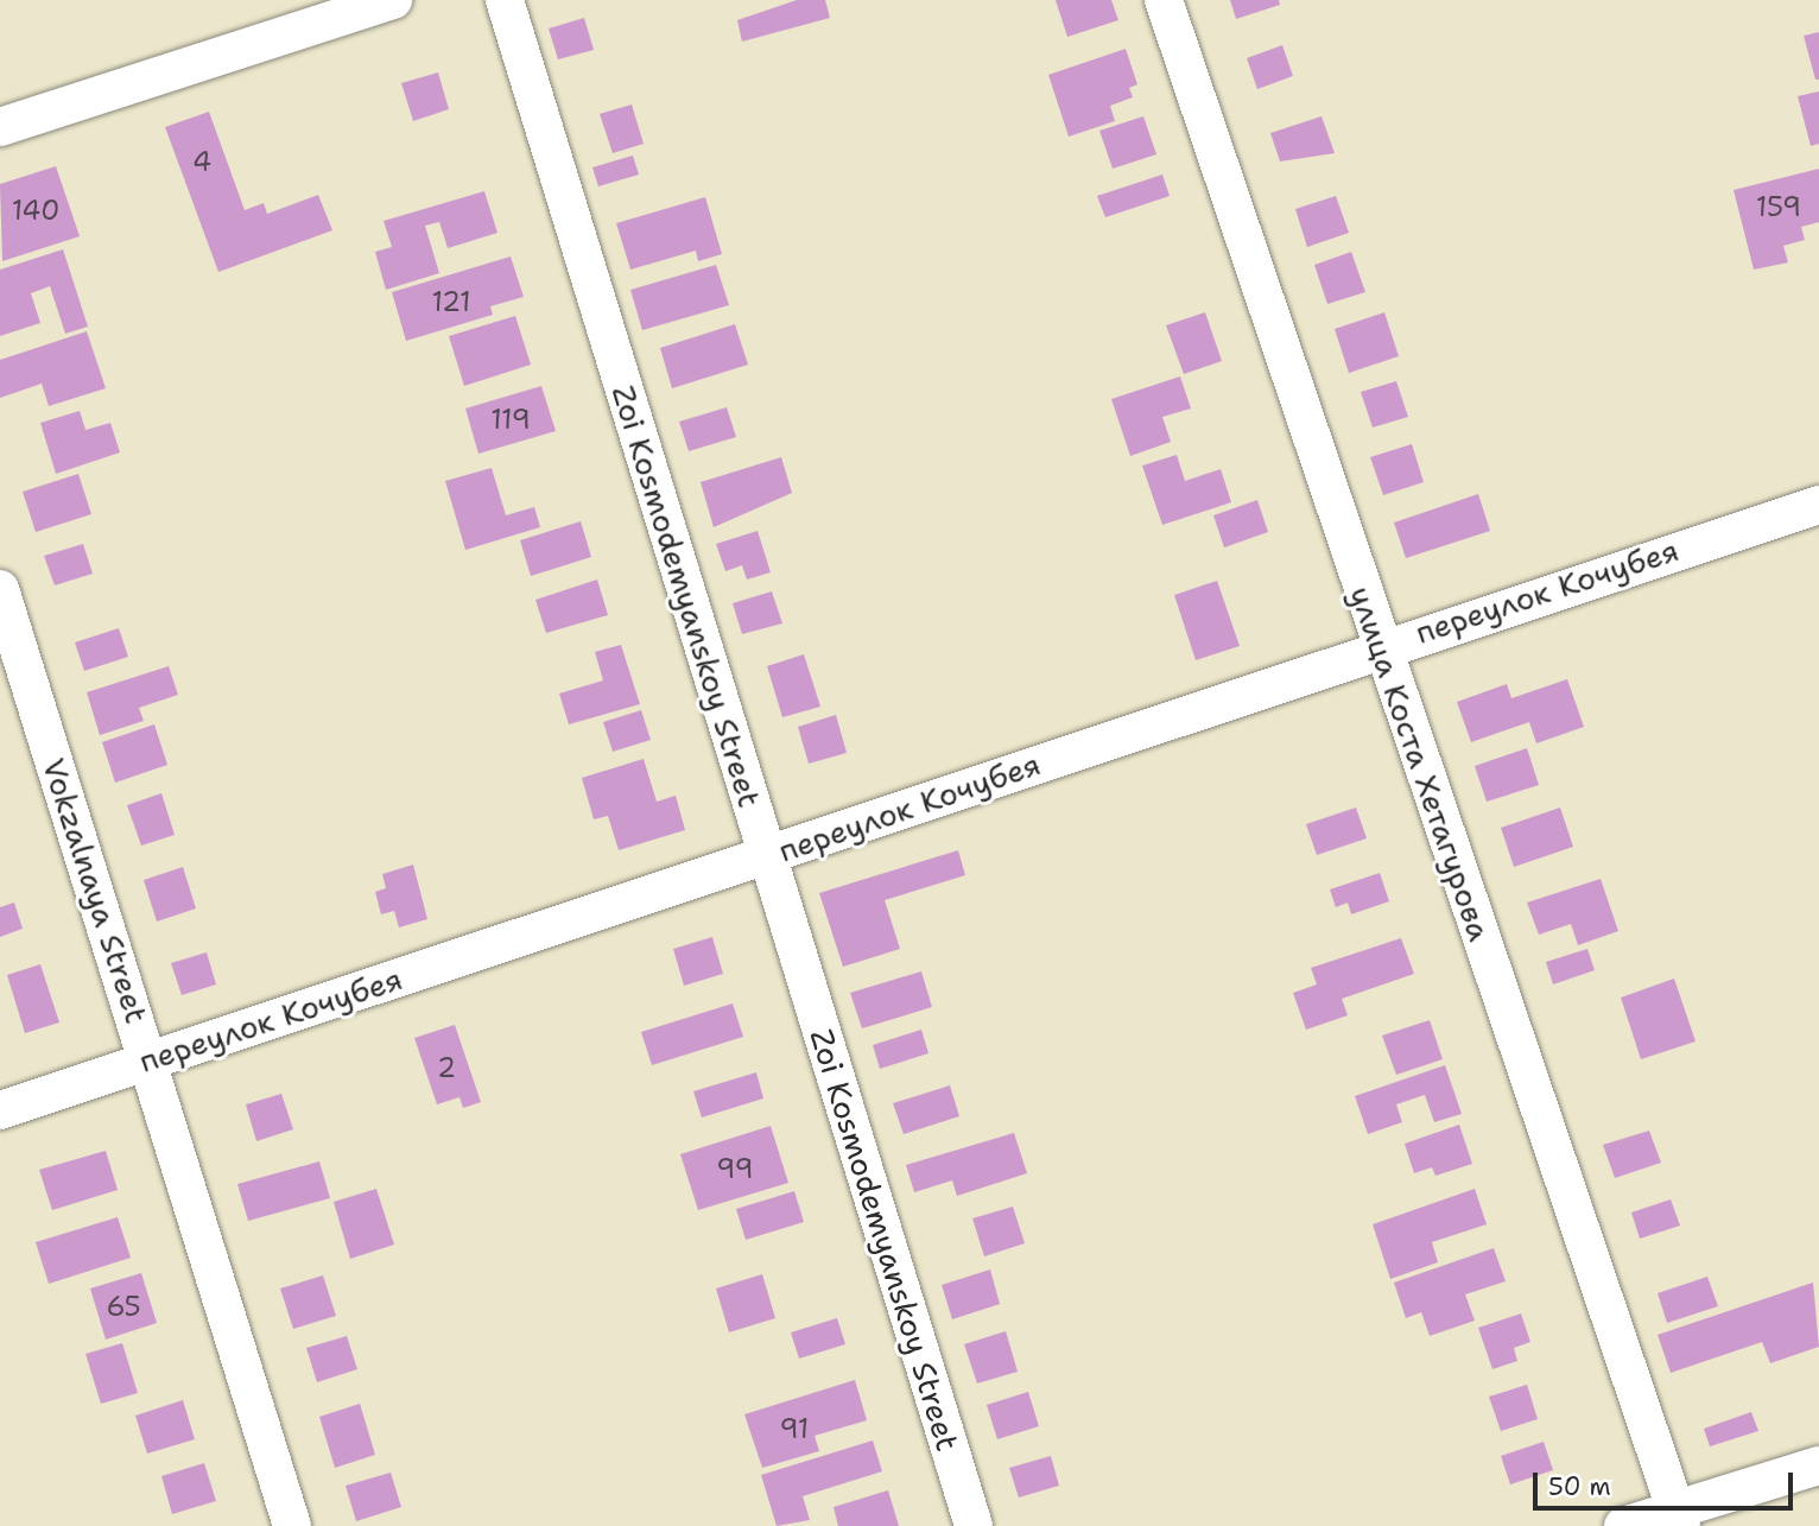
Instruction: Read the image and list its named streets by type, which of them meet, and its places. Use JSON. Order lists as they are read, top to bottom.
{
  "streets": {
    "street": [
      "переулок Кочубея",
      "Zoi Kosmodemyanskoy Street",
      "улица Коста Хетагурова",
      "Vokzalnaya Street"
    ]
  },
  "crossings": [
    ["переулок Кочубея", "Zoi Kosmodemyanskoy Street"],
    ["переулок Кочубея", "улица Коста Хетагурова"],
    ["переулок Кочубея", "Vokzalnaya Street"]
  ],
  "house_numbers": [
    "4",
    "159",
    "140",
    "121",
    "119",
    "2",
    "99",
    "65",
    "91"
  ],
  "scale_bar": "50 m"
}
